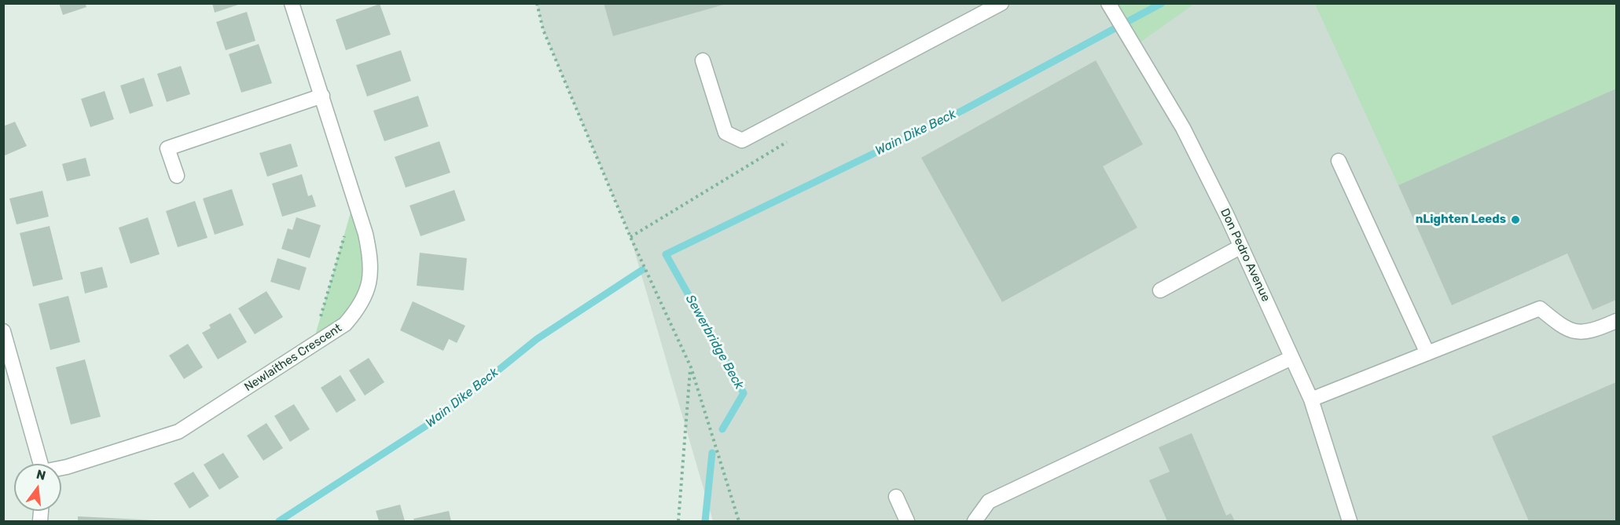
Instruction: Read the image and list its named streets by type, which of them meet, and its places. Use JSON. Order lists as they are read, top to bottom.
{
  "streets": {
    "street": ["Don Pedro Avenue", "Newlaithes Crescent"]
  },
  "water": ["Wain Dike Beck", "Sewerbridge Beck"],
  "places": ["nLighten Leeds"],
  "north": "top"
}
